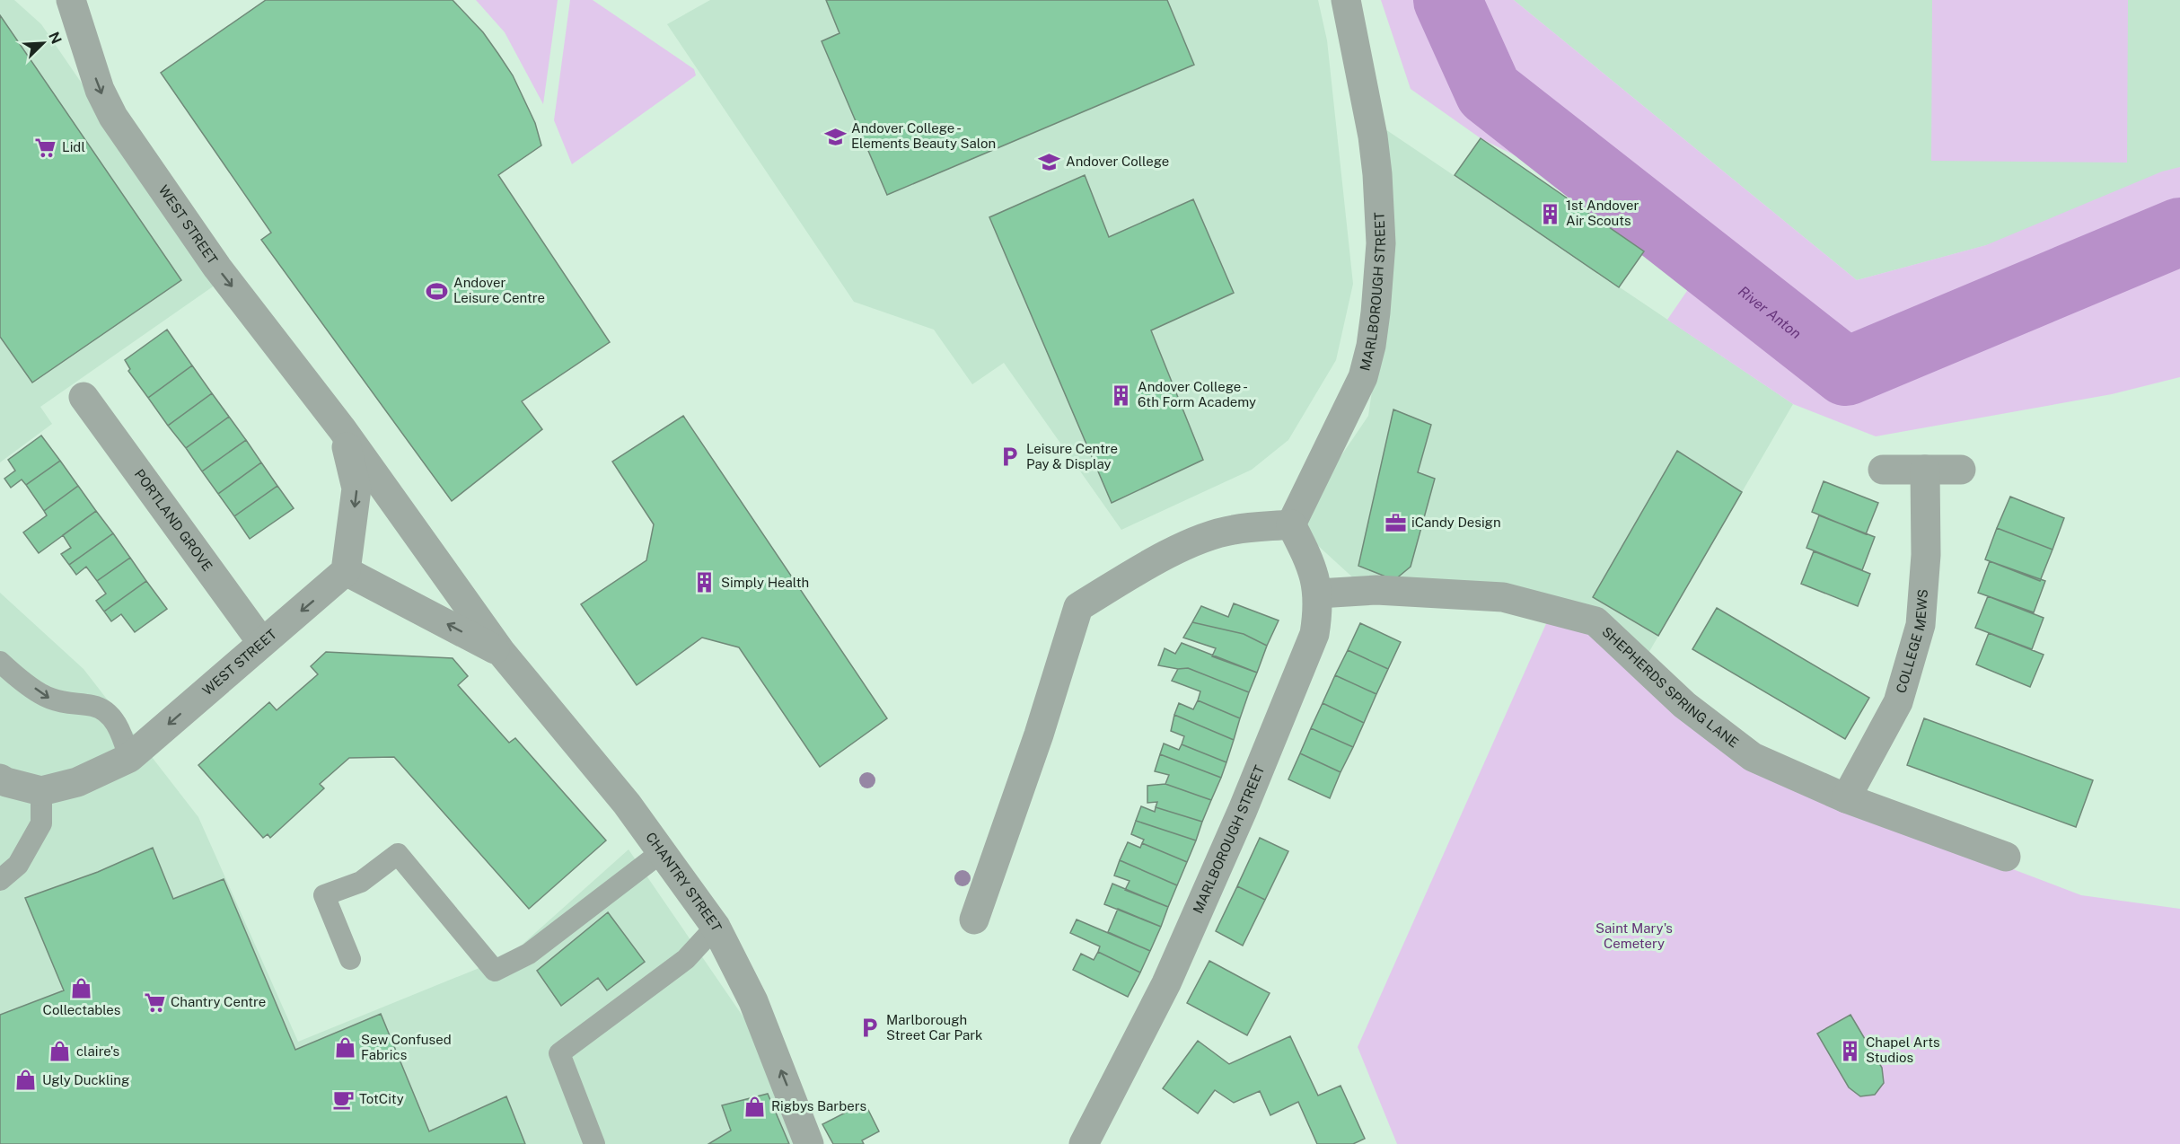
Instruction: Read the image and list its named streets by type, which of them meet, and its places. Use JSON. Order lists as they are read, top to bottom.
{
  "streets": {
    "street": [
      "WEST STREET",
      "MARLBOROUGH STREET",
      "PORTLAND GROVE",
      "COLLEGE MEWS",
      "SHEPHERDS SPRING LANE",
      "CHANTRY STREET"
    ]
  },
  "crossings": [
    ["WEST STREET", "PORTLAND GROVE"],
    ["WEST STREET", "CHANTRY STREET"],
    ["MARLBOROUGH STREET", "SHEPHERDS SPRING LANE"],
    ["COLLEGE MEWS", "SHEPHERDS SPRING LANE"]
  ],
  "one_way": ["WEST STREET"],
  "water": ["River Anton"],
  "parks": ["Saint Mary's Cemetery"],
  "places": {
    "school or university": ["Andover College - Elements Beauty Salon", "Andover College"],
    "supermarket": ["Lidl", "Chantry Centre"],
    "building": [
      "1st Andover Air Scouts",
      "Andover College - 6th Form Academy",
      "Simply Health",
      "Chapel Arts Studios"
    ],
    "sports": ["Andover Leisure Centre"],
    "parking": ["Leisure Centre Pay & Display", "Marlborough Street Car Park"],
    "office": ["iCandy Design"],
    "shop": [
      "Collectables",
      "Sew Confused Fabrics",
      "claire's",
      "Ugly Duckling",
      "Rigbys Barbers"
    ],
    "cafe": ["TotCity"]
  },
  "north": "top right"
}
